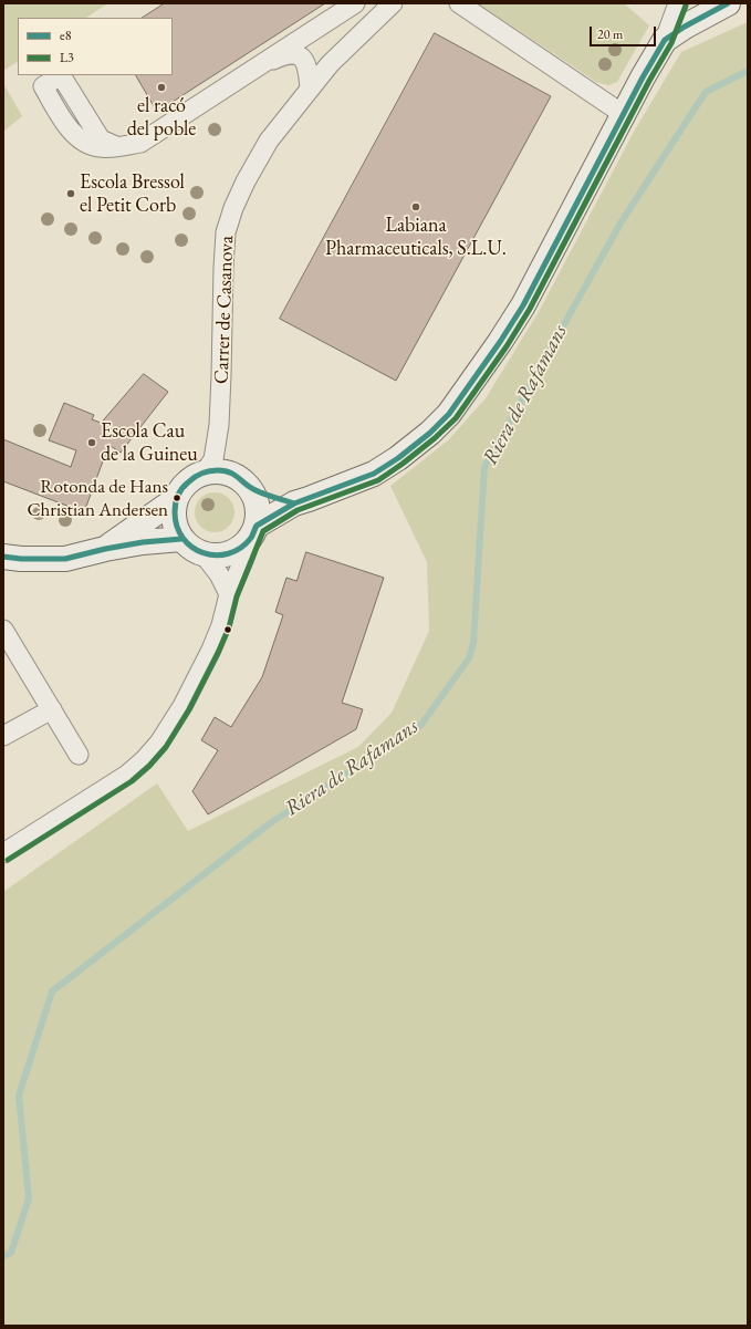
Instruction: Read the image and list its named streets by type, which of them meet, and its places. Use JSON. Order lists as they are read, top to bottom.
{
  "streets": {
    "street": ["Carrer de Casanova"]
  },
  "water": ["Riera de Rafamans"],
  "places": [
    "el racó del poble",
    "Escola Bressol el Petit Corb",
    "Labiana Pharmaceuticals, S.L.U.",
    "Escola Cau de la Guineu",
    "Rotonda de Hans Christian Andersen"
  ],
  "lines": ["transit line e8", "transit line L3"],
  "legend": ["e8", "L3"],
  "scale_bar": "20 m"
}
